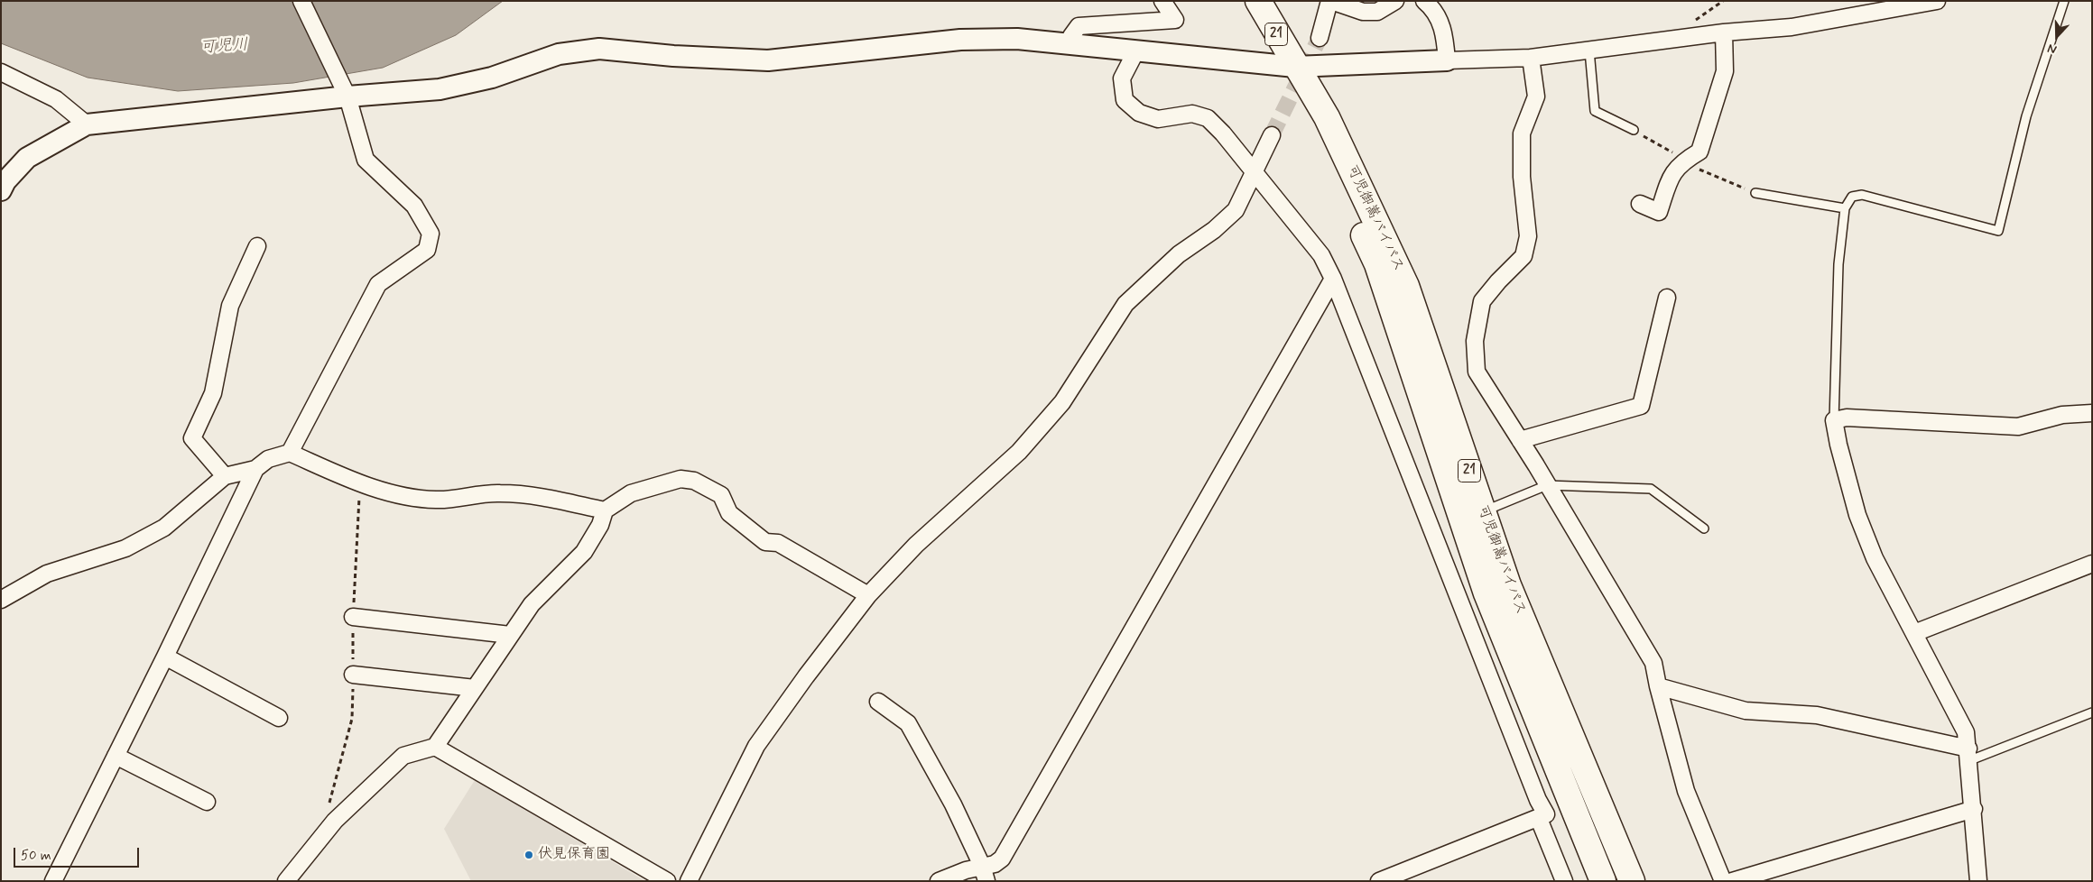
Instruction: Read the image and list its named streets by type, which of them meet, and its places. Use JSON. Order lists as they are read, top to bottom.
{
  "streets": {
    "highway": ["21", "可児御嵩バイパス"]
  },
  "water": ["可児川"],
  "places": ["伏見保育園"],
  "scale_bar": "50 m",
  "north": "bottom"
}
